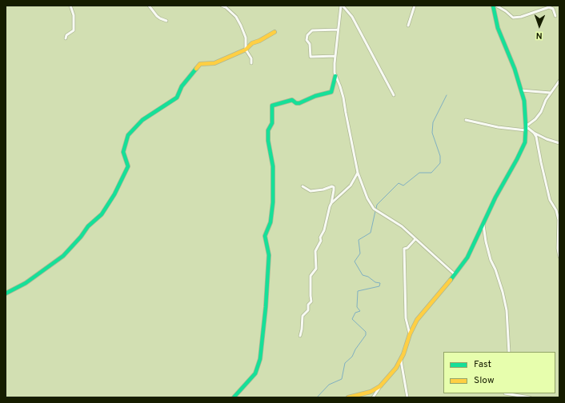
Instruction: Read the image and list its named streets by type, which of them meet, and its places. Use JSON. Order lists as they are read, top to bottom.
{
  "legend": ["Fast", "Slow"],
  "north": "bottom"
}
